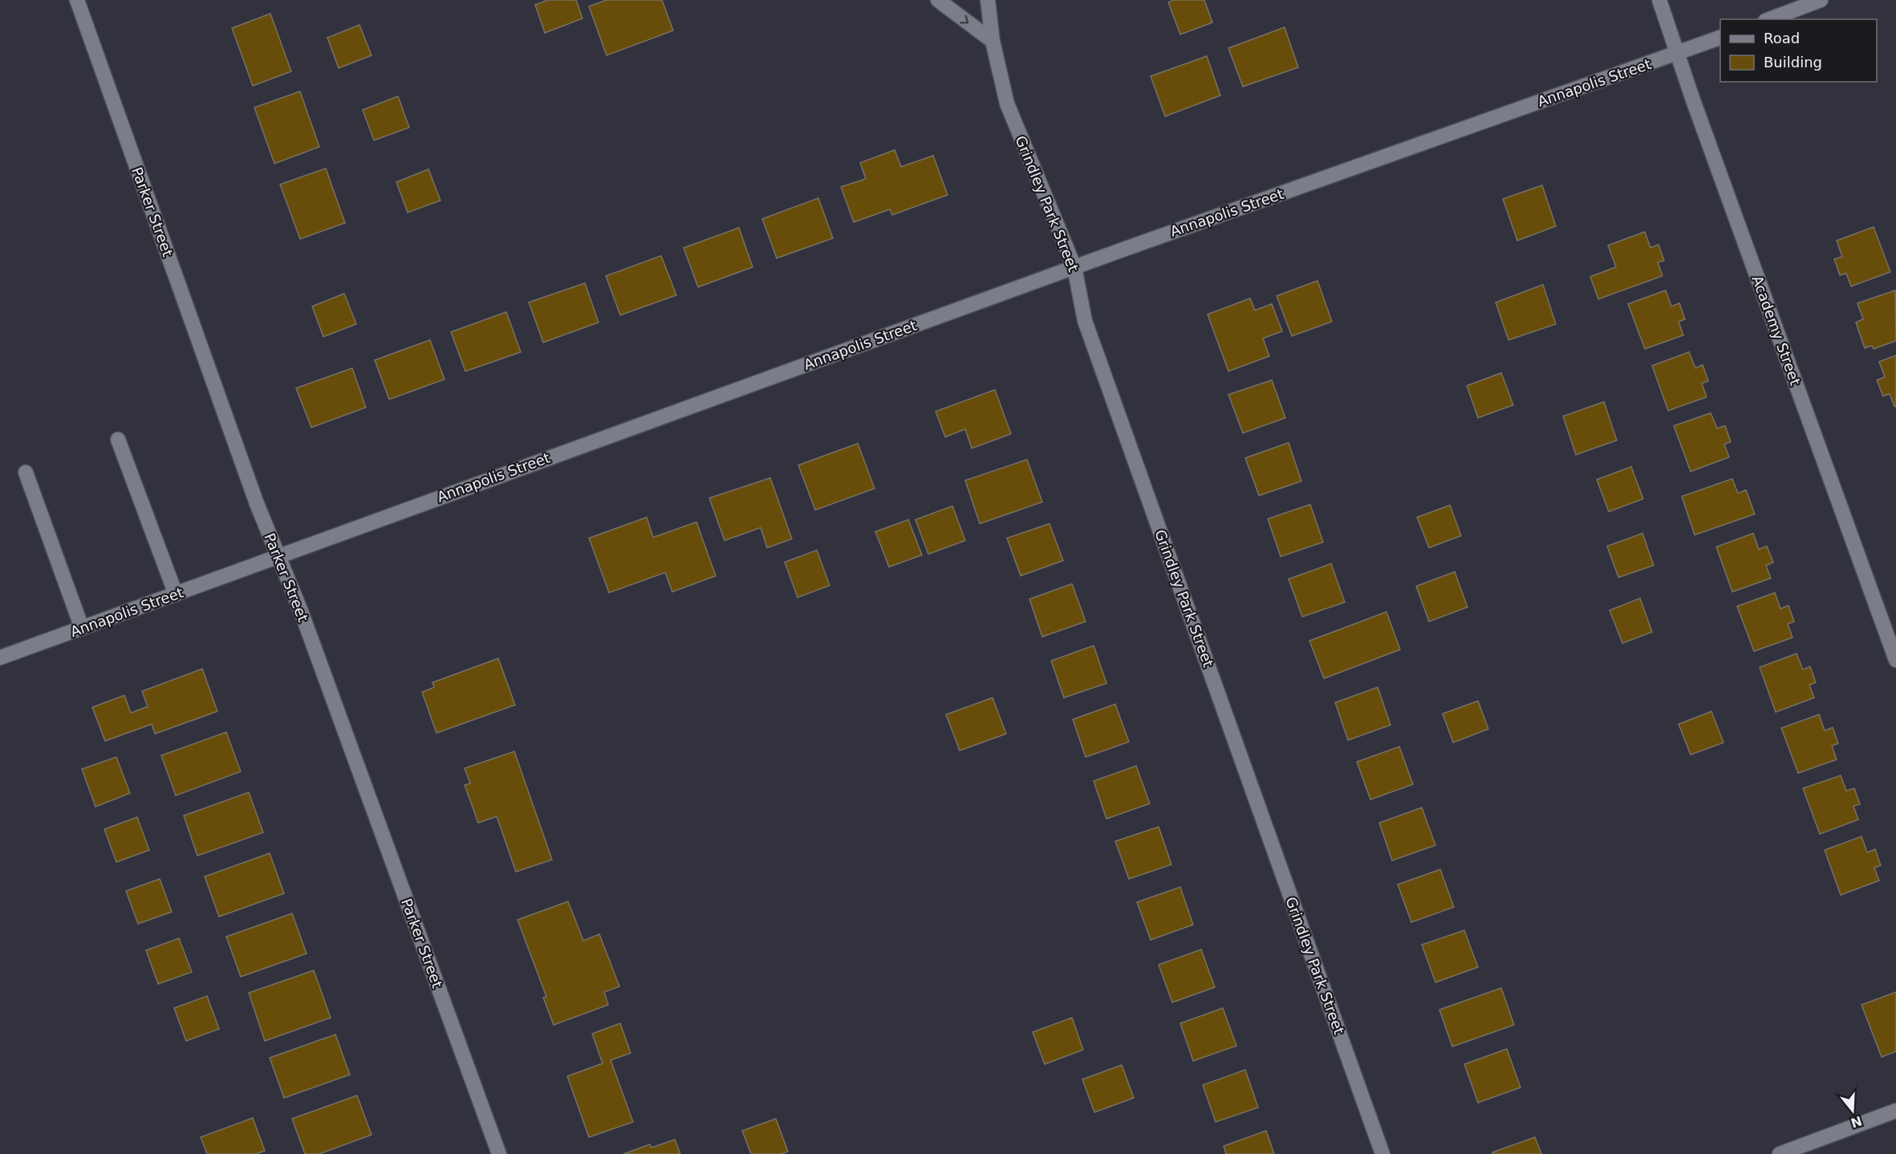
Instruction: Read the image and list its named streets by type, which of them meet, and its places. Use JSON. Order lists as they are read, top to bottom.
{
  "streets": {
    "street": [
      "Annapolis Street",
      "Grindley Park Street",
      "Parker Street",
      "Academy Street"
    ]
  },
  "crossings": [
    ["Annapolis Street", "Grindley Park Street"],
    ["Annapolis Street", "Parker Street"],
    ["Annapolis Street", "Academy Street"]
  ],
  "legend": ["Road", "Building"],
  "north": "bottom"
}
